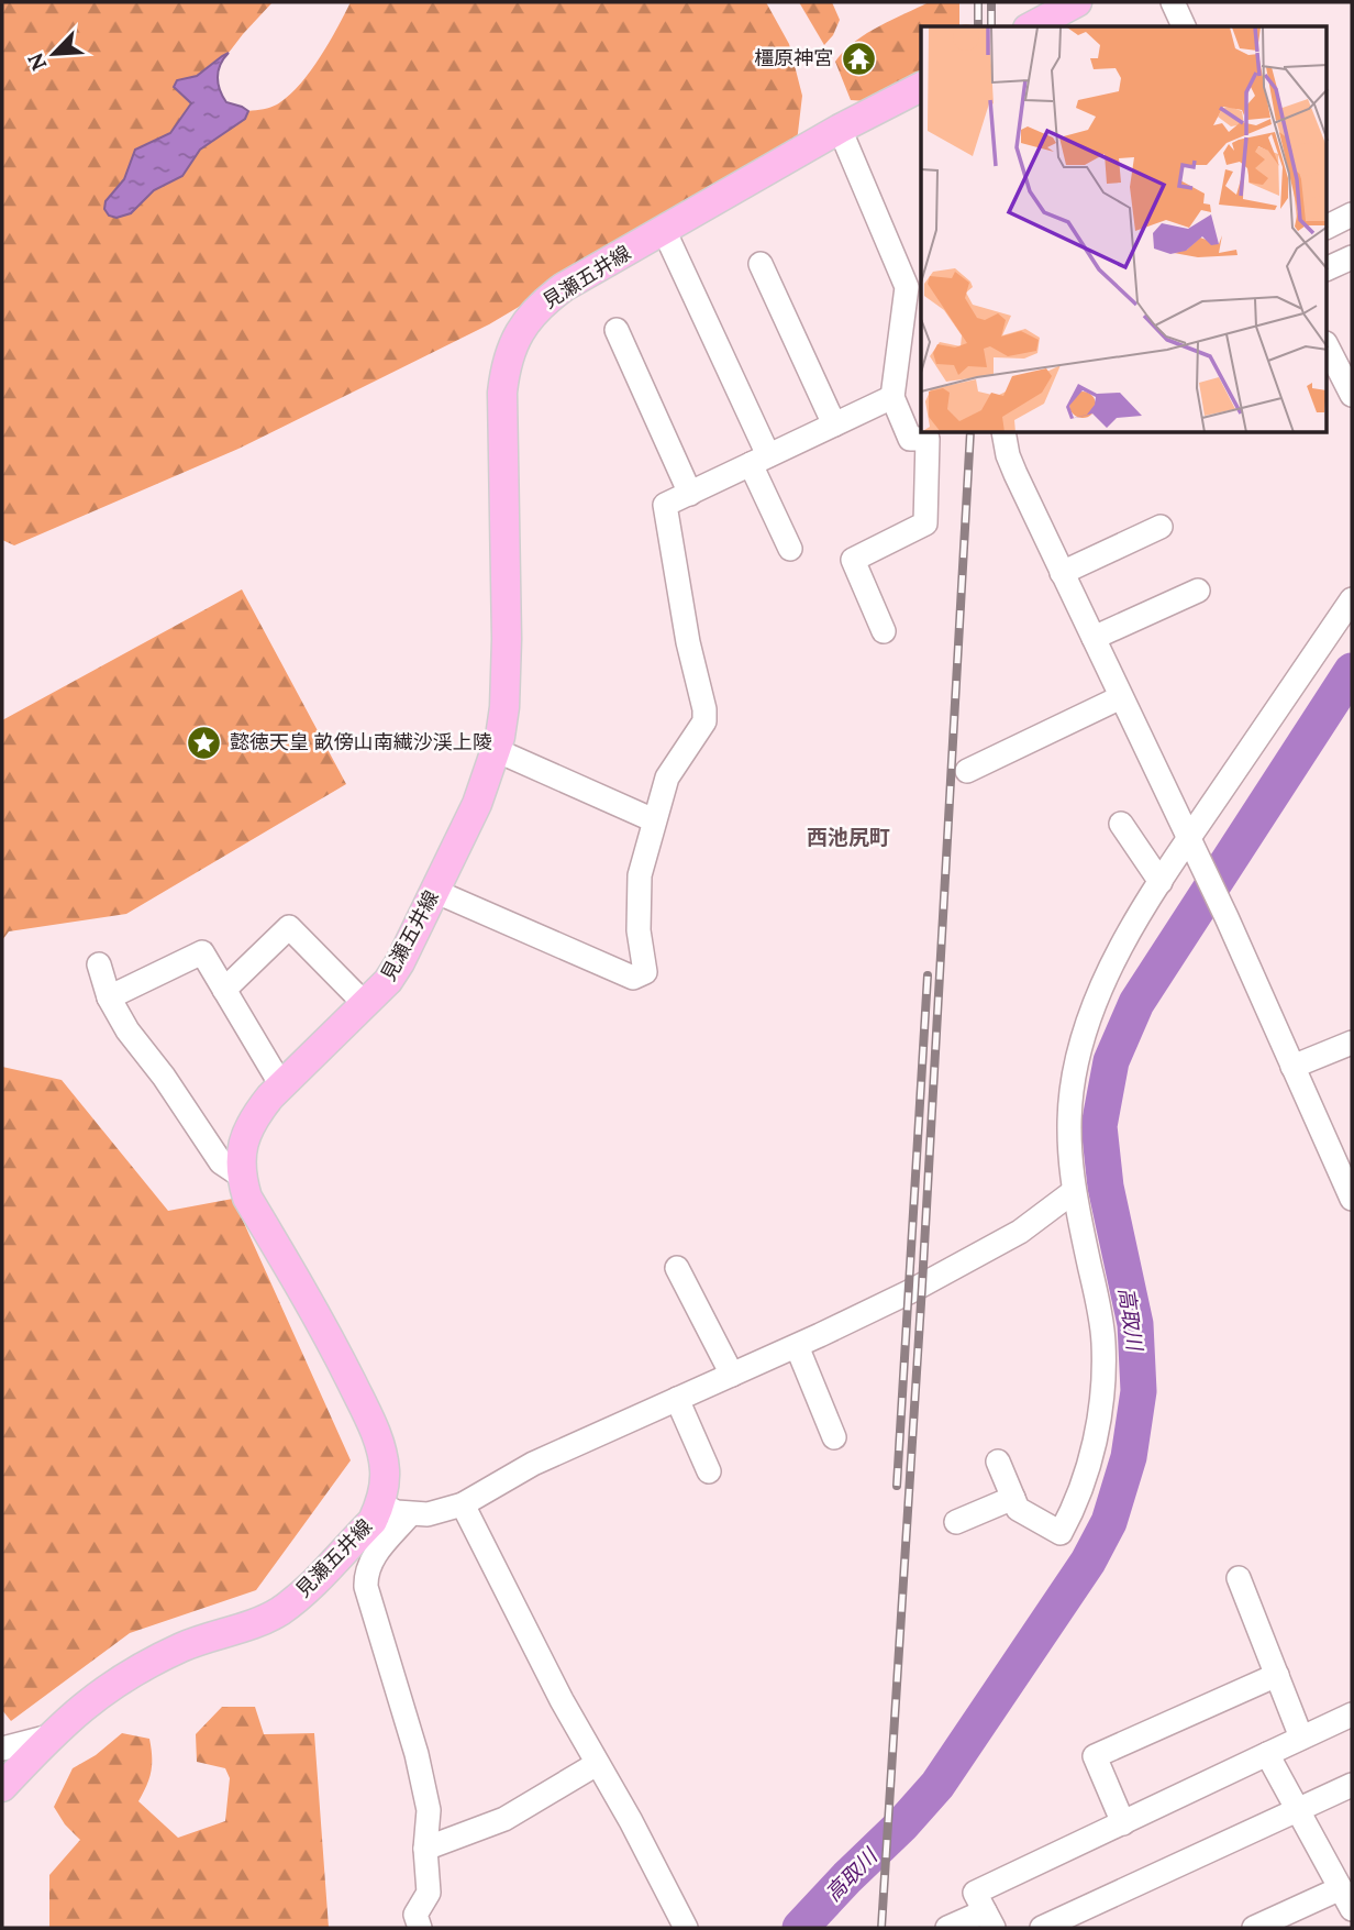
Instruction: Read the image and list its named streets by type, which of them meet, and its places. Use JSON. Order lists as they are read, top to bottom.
{
  "streets": {
    "main road": ["見瀬五井線"]
  },
  "districts": ["西池尻町"],
  "water": ["高取川"],
  "places": {
    "temple": ["橿原神宮"],
    "place": ["懿徳天皇 畝傍山南繊沙渓上陵"]
  },
  "north": "bottom left"
}
